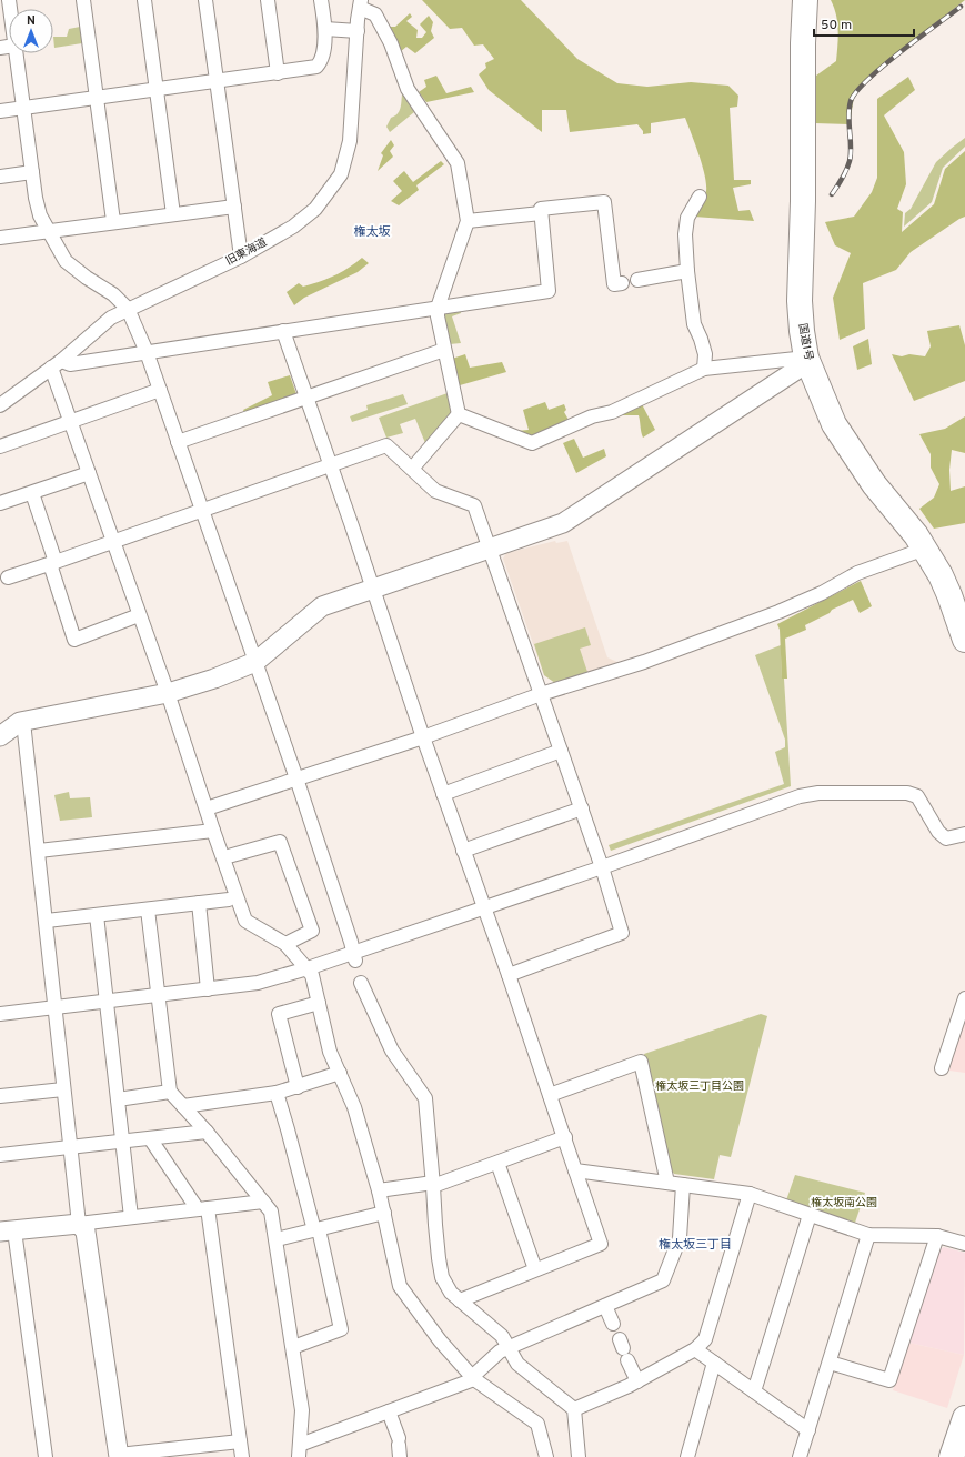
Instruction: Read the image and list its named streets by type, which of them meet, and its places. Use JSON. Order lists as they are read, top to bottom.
{
  "streets": {
    "highway": ["国道1号"],
    "street": ["旧東海道"]
  },
  "districts": ["権太坂", "権太坂三丁目"],
  "parks": ["権太坂三丁目公園", "権太坂南公園"],
  "scale_bar": "50 m",
  "north": "top"
}
